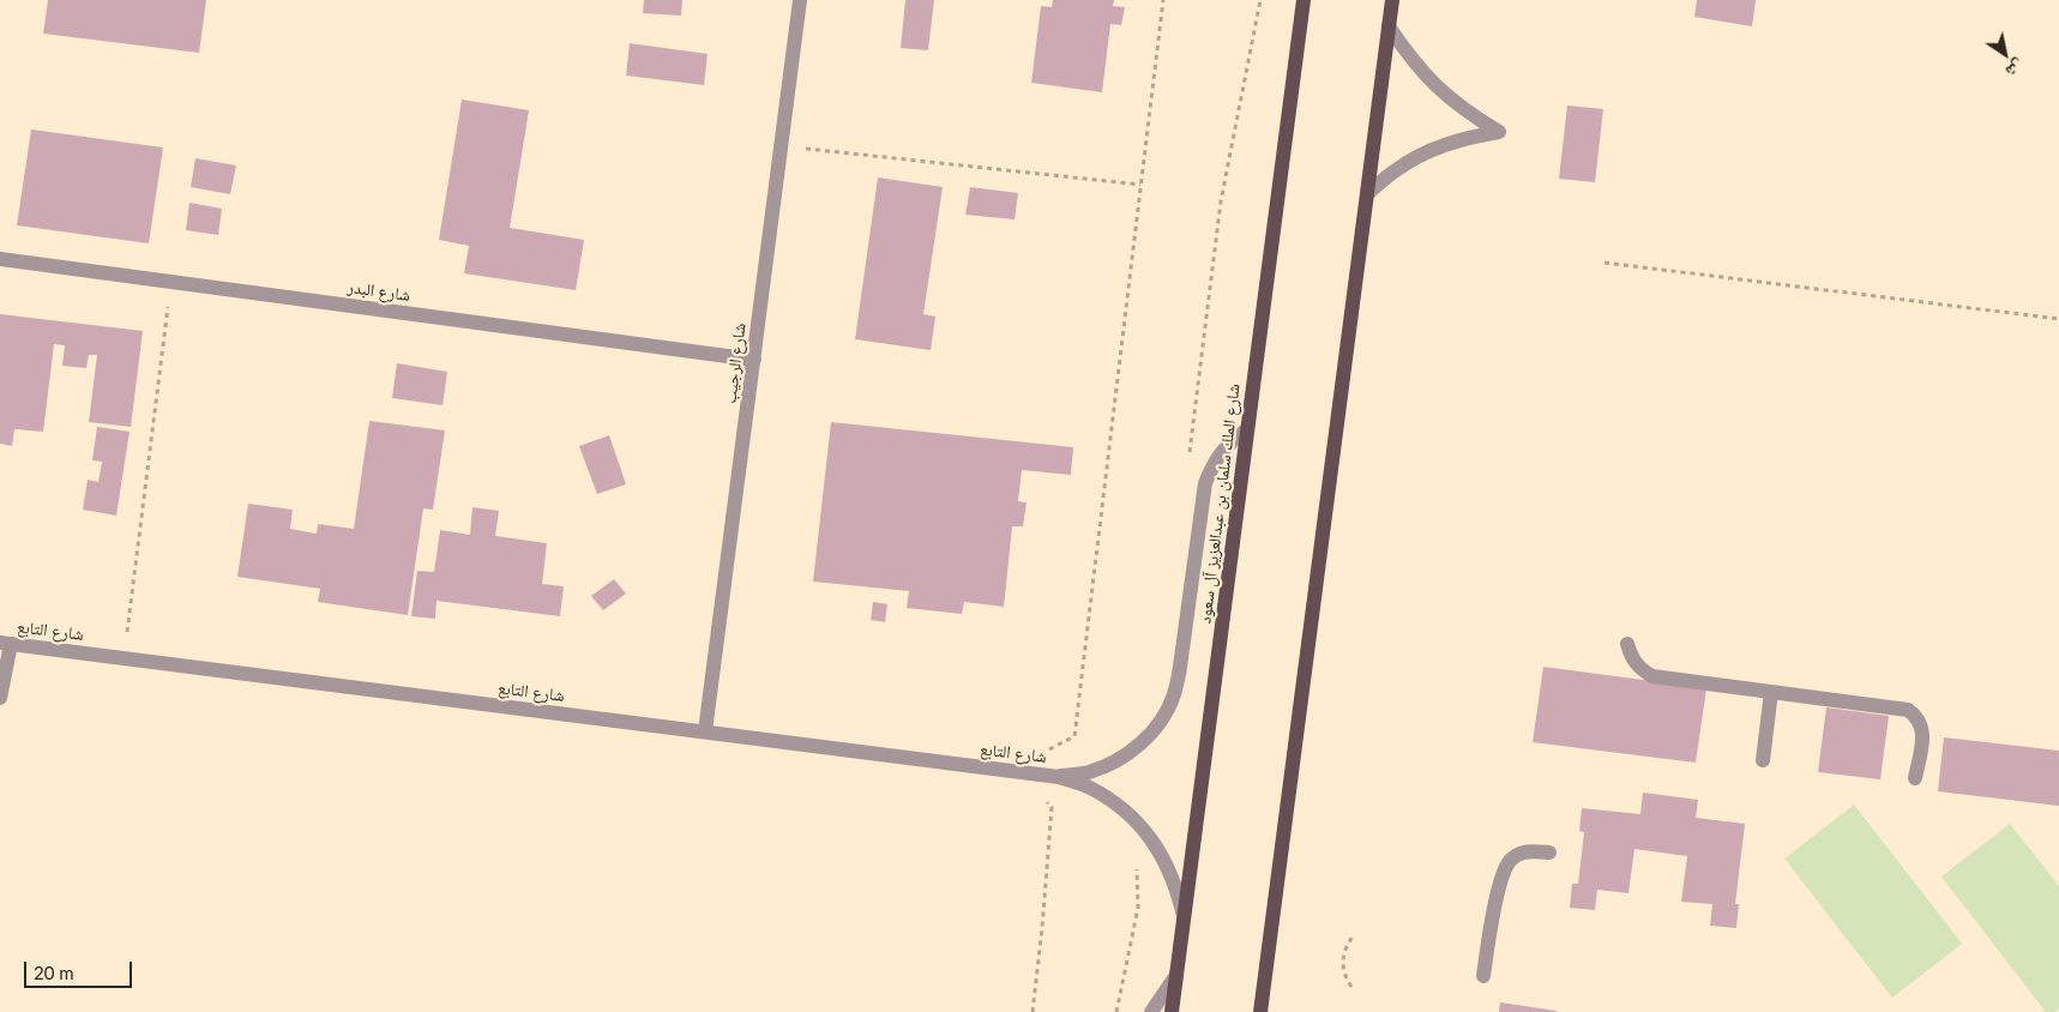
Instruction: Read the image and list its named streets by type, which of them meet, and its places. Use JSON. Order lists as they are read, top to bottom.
{
  "streets": {
    "main road": ["شارع الملك سلمان بن عبدالعزيز آل سعود"],
    "street": ["شارع البدر", "شارع الرجيب", "شارع التابع"]
  },
  "crossings": [
    ["شارع البدر", "شارع الرجيب"],
    ["شارع الرجيب", "شارع التابع"],
    ["شارع الملك سلمان بن عبدالعزيز آل سعود", "شارع التابع"]
  ],
  "scale_bar": "20 m",
  "north": "bottom right"
}
